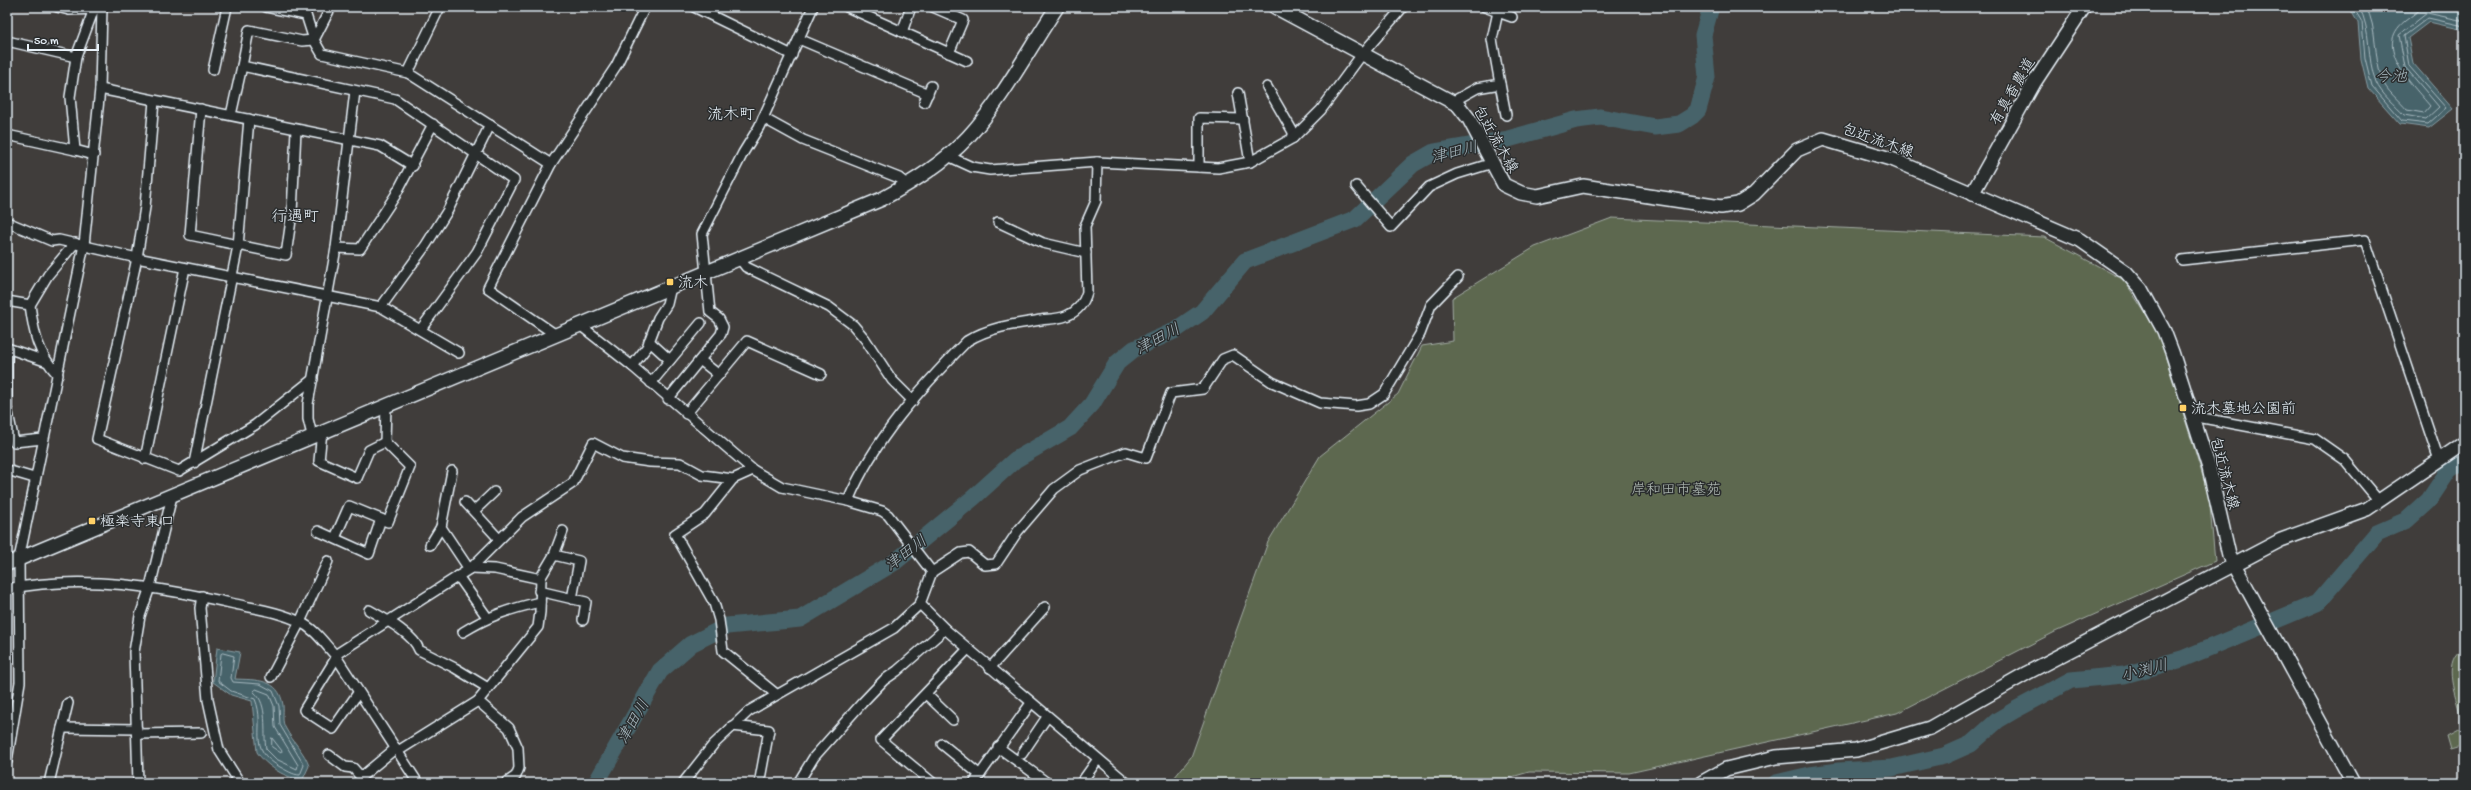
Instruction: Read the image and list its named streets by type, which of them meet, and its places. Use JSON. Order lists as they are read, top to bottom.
{
  "streets": {
    "street": ["有真香農道", "包近流木線"]
  },
  "crossings": [
    ["有真香農道", "包近流木線"]
  ],
  "districts": ["流木町", "行遇町"],
  "water": ["今池", "津田川", "小渕川"],
  "parks": ["岸和田市墓苑"],
  "places": {
    "transit": ["流木", "流木墓地公園前", "極楽寺東口"]
  },
  "scale_bar": "50 m"
}
